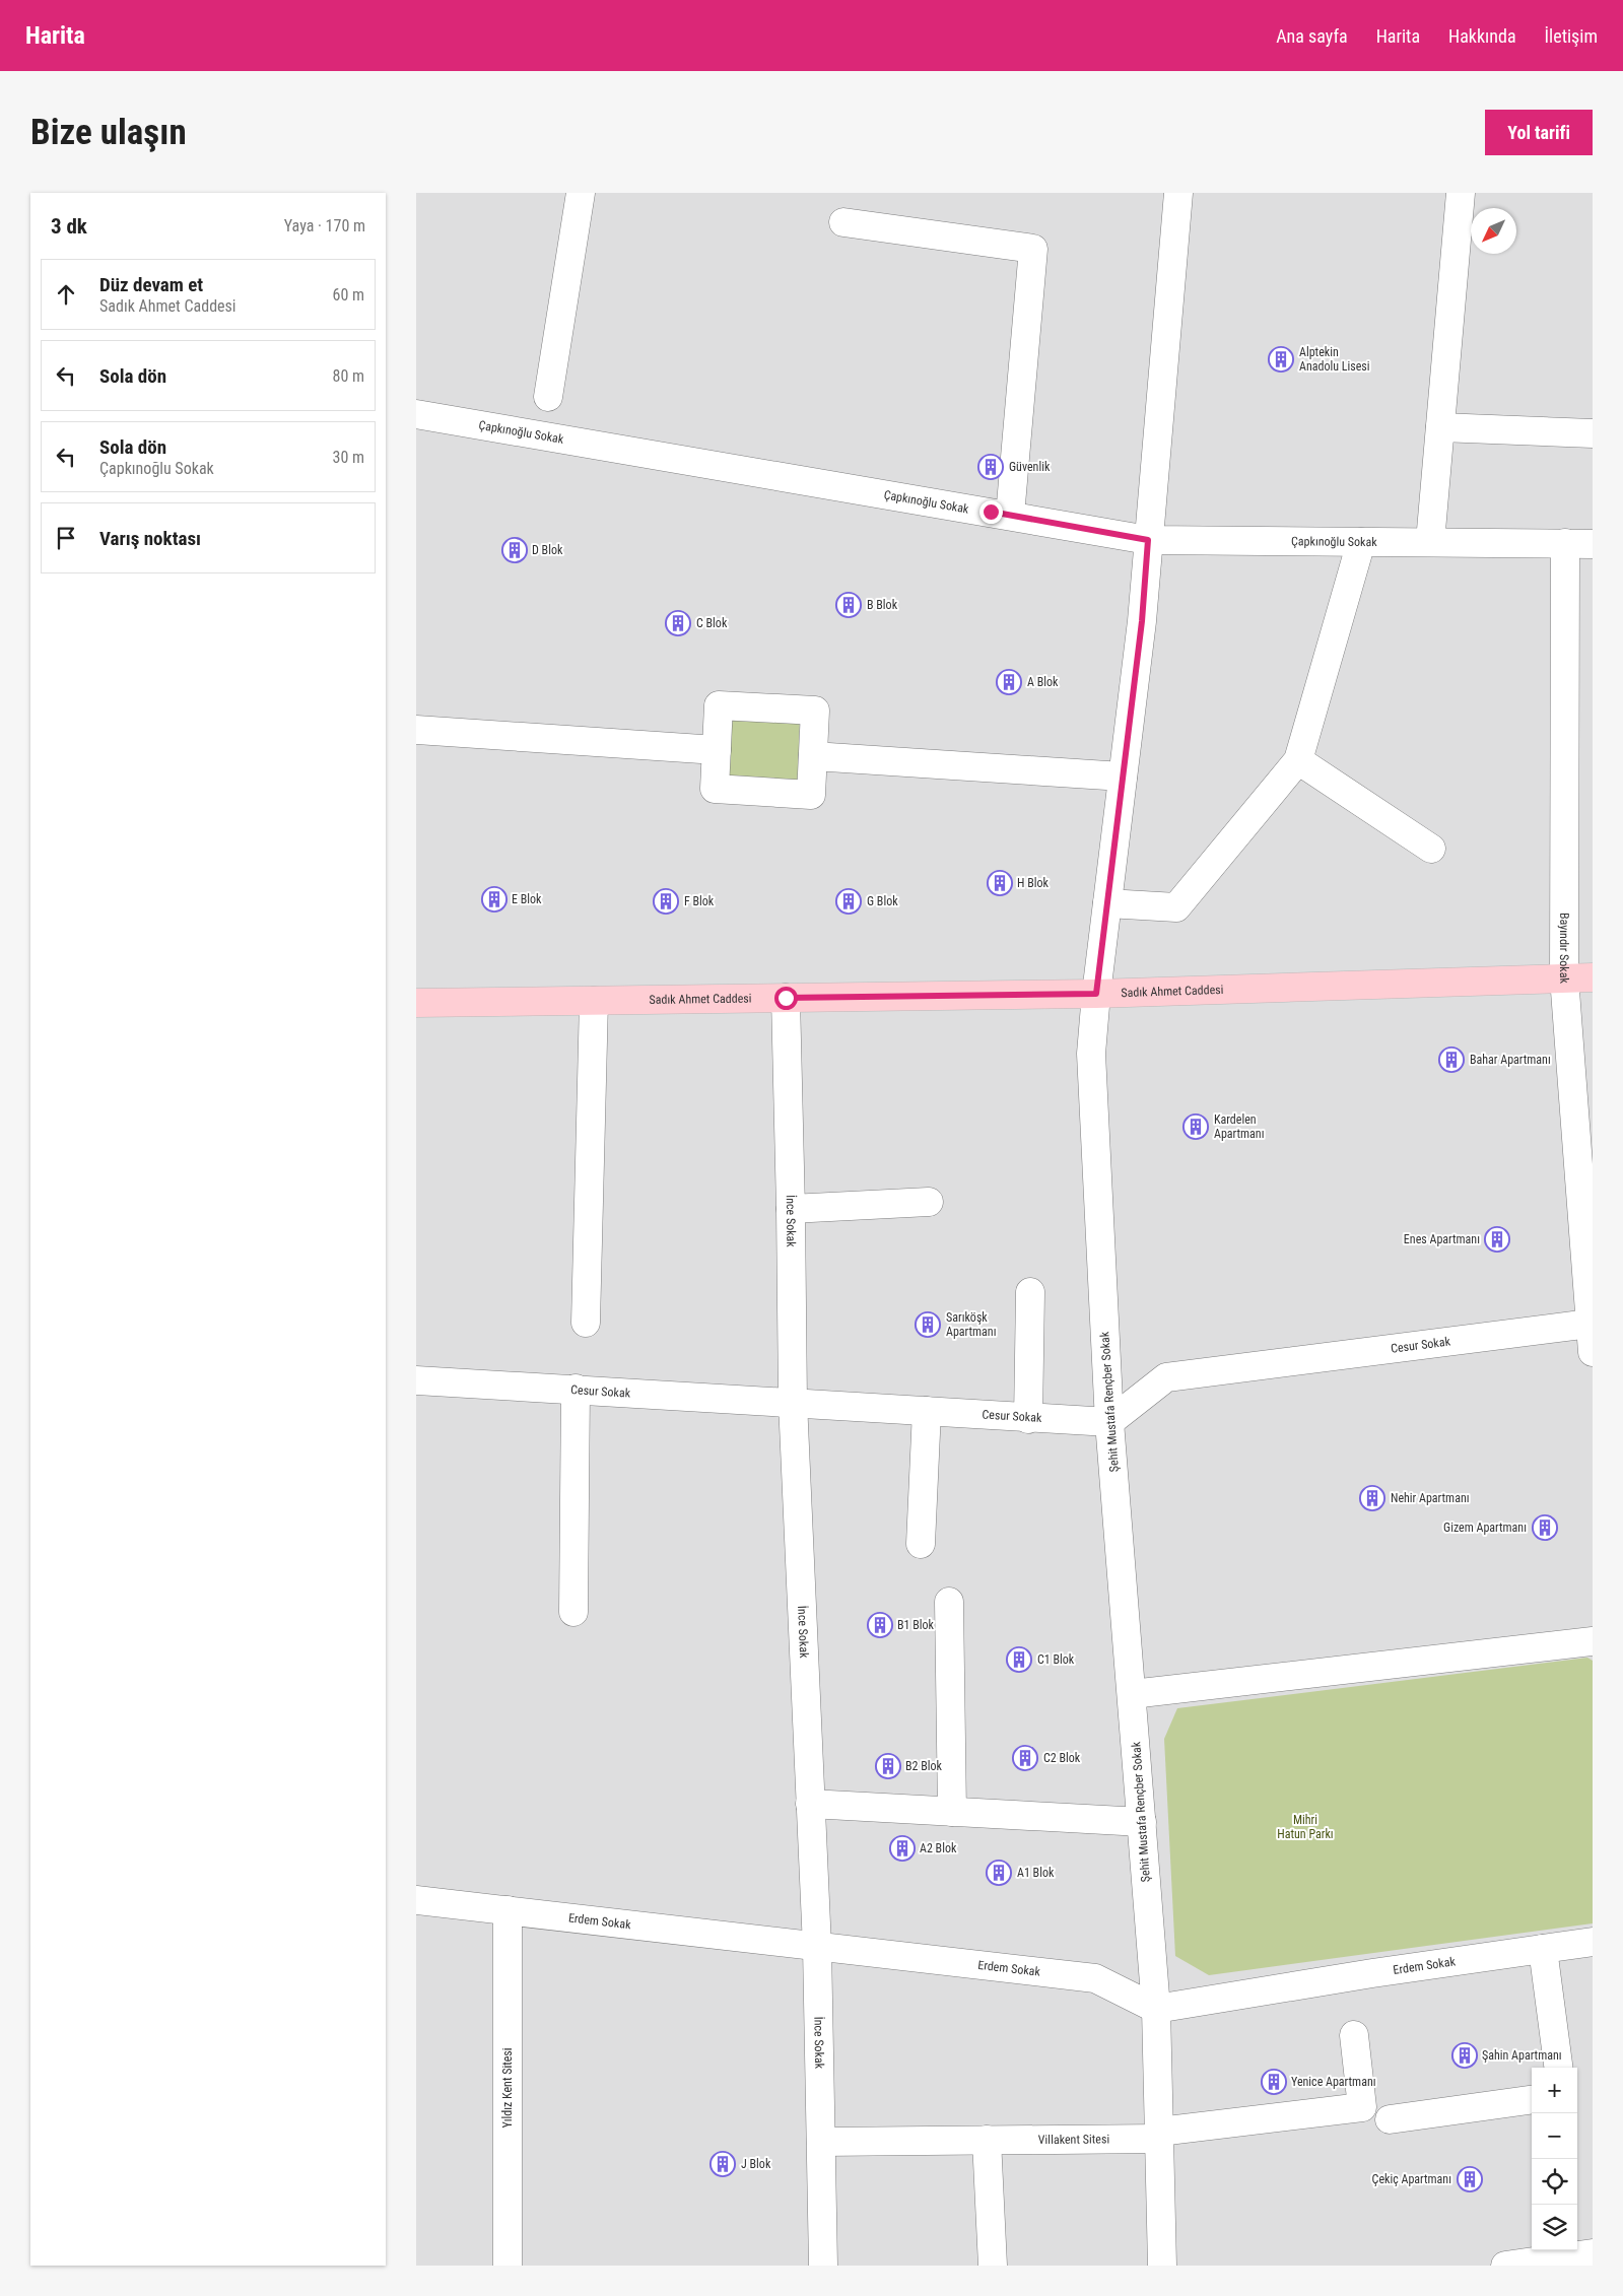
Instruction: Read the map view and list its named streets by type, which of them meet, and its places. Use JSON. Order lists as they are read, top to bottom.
{
  "streets": {
    "main road": ["Sadık Ahmet Caddesi"],
    "street": [
      "Çapkınoğlu Sokak",
      "Bayındır Sokak",
      "İnce Sokak",
      "Cesur Sokak",
      "Şehit Mustafa Rençber Sokak",
      "Erdem Sokak",
      "Yıldız Kent Sitesi",
      "Villakent Sitesi"
    ]
  },
  "crossings": [
    ["Çapkınoğlu Sokak", "Bayındır Sokak"],
    ["Çapkınoğlu Sokak", "Şehit Mustafa Rençber Sokak"],
    ["Bayındır Sokak", "Sadık Ahmet Caddesi"],
    ["Bayındır Sokak", "Cesur Sokak"],
    ["Sadık Ahmet Caddesi", "İnce Sokak"],
    ["Sadık Ahmet Caddesi", "Şehit Mustafa Rençber Sokak"],
    ["İnce Sokak", "Cesur Sokak"],
    ["İnce Sokak", "Erdem Sokak"],
    ["İnce Sokak", "Villakent Sitesi"],
    ["Cesur Sokak", "Şehit Mustafa Rençber Sokak"],
    ["Şehit Mustafa Rençber Sokak", "Erdem Sokak"],
    ["Şehit Mustafa Rençber Sokak", "Villakent Sitesi"],
    ["Erdem Sokak", "Yıldız Kent Sitesi"]
  ],
  "parks": ["Mihri Hatun Parkı"],
  "places": {
    "building": [
      "Alptekin Anadolu Lisesi",
      "Güvenlik",
      "D Blok",
      "B Blok",
      "C Blok",
      "A Blok",
      "H Blok",
      "E Blok",
      "F Blok",
      "G Blok",
      "Bahar Apartmanı",
      "Kardelen Apartmanı",
      "Enes Apartmanı",
      "Sarıköşk Apartmanı",
      "Nehir Apartmanı",
      "Gizem Apartmanı",
      "B1 Blok",
      "C1 Blok",
      "C2 Blok",
      "B2 Blok",
      "A2 Blok",
      "A1 Blok",
      "Şahin Apartmanı",
      "Yenice Apartmanı",
      "J Blok",
      "Çekiç Apartmanı"
    ]
  },
  "north": "bottom left",
  "page": {
    "header": "Harita",
    "nav": [
      "Ana sayfa",
      "Harita",
      "Hakkında",
      "İletişim"
    ],
    "buttons": "Yol tarifi",
    "title": "Bize ulaşın",
    "heading": ["3 dk", "Yaya · 170 m"],
    "list": [
      ["Düz devam et", "Sadık Ahmet Caddesi", "60 m"],
      ["Sola dön", "80 m"],
      ["Sola dön", "Çapkınoğlu Sokak", "30 m"],
      "Varış noktası"
    ],
    "map_buttons": ["+", "−"]
  }
}
